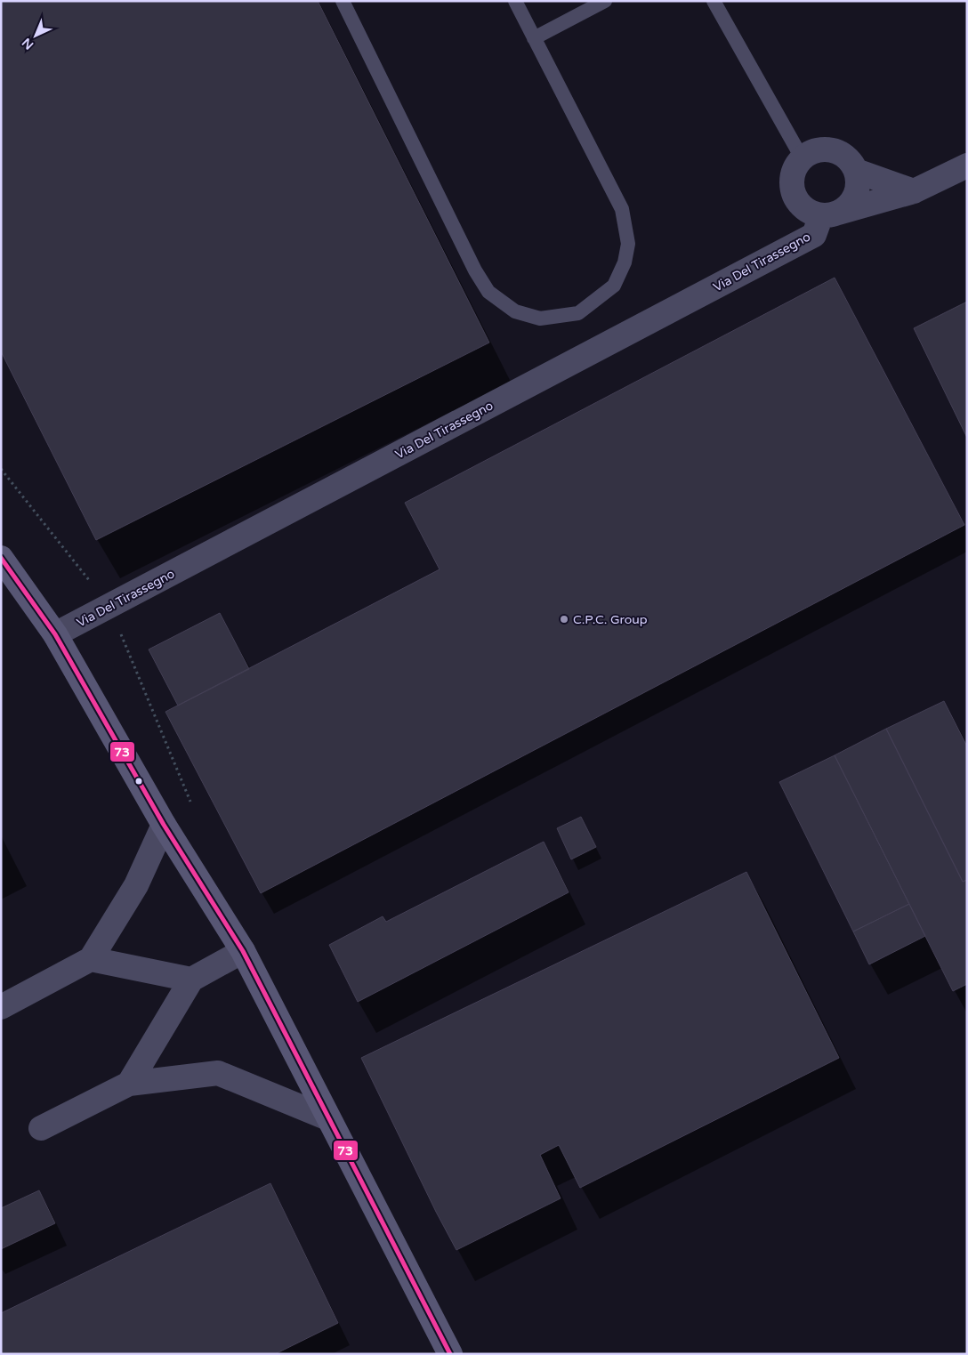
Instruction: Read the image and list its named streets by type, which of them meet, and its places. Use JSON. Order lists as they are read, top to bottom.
{
  "streets": {
    "street": ["Via Del Tirassegno"]
  },
  "places": ["C.P.C. Group"],
  "lines": ["transit line 73"],
  "north": "bottom left"
}
